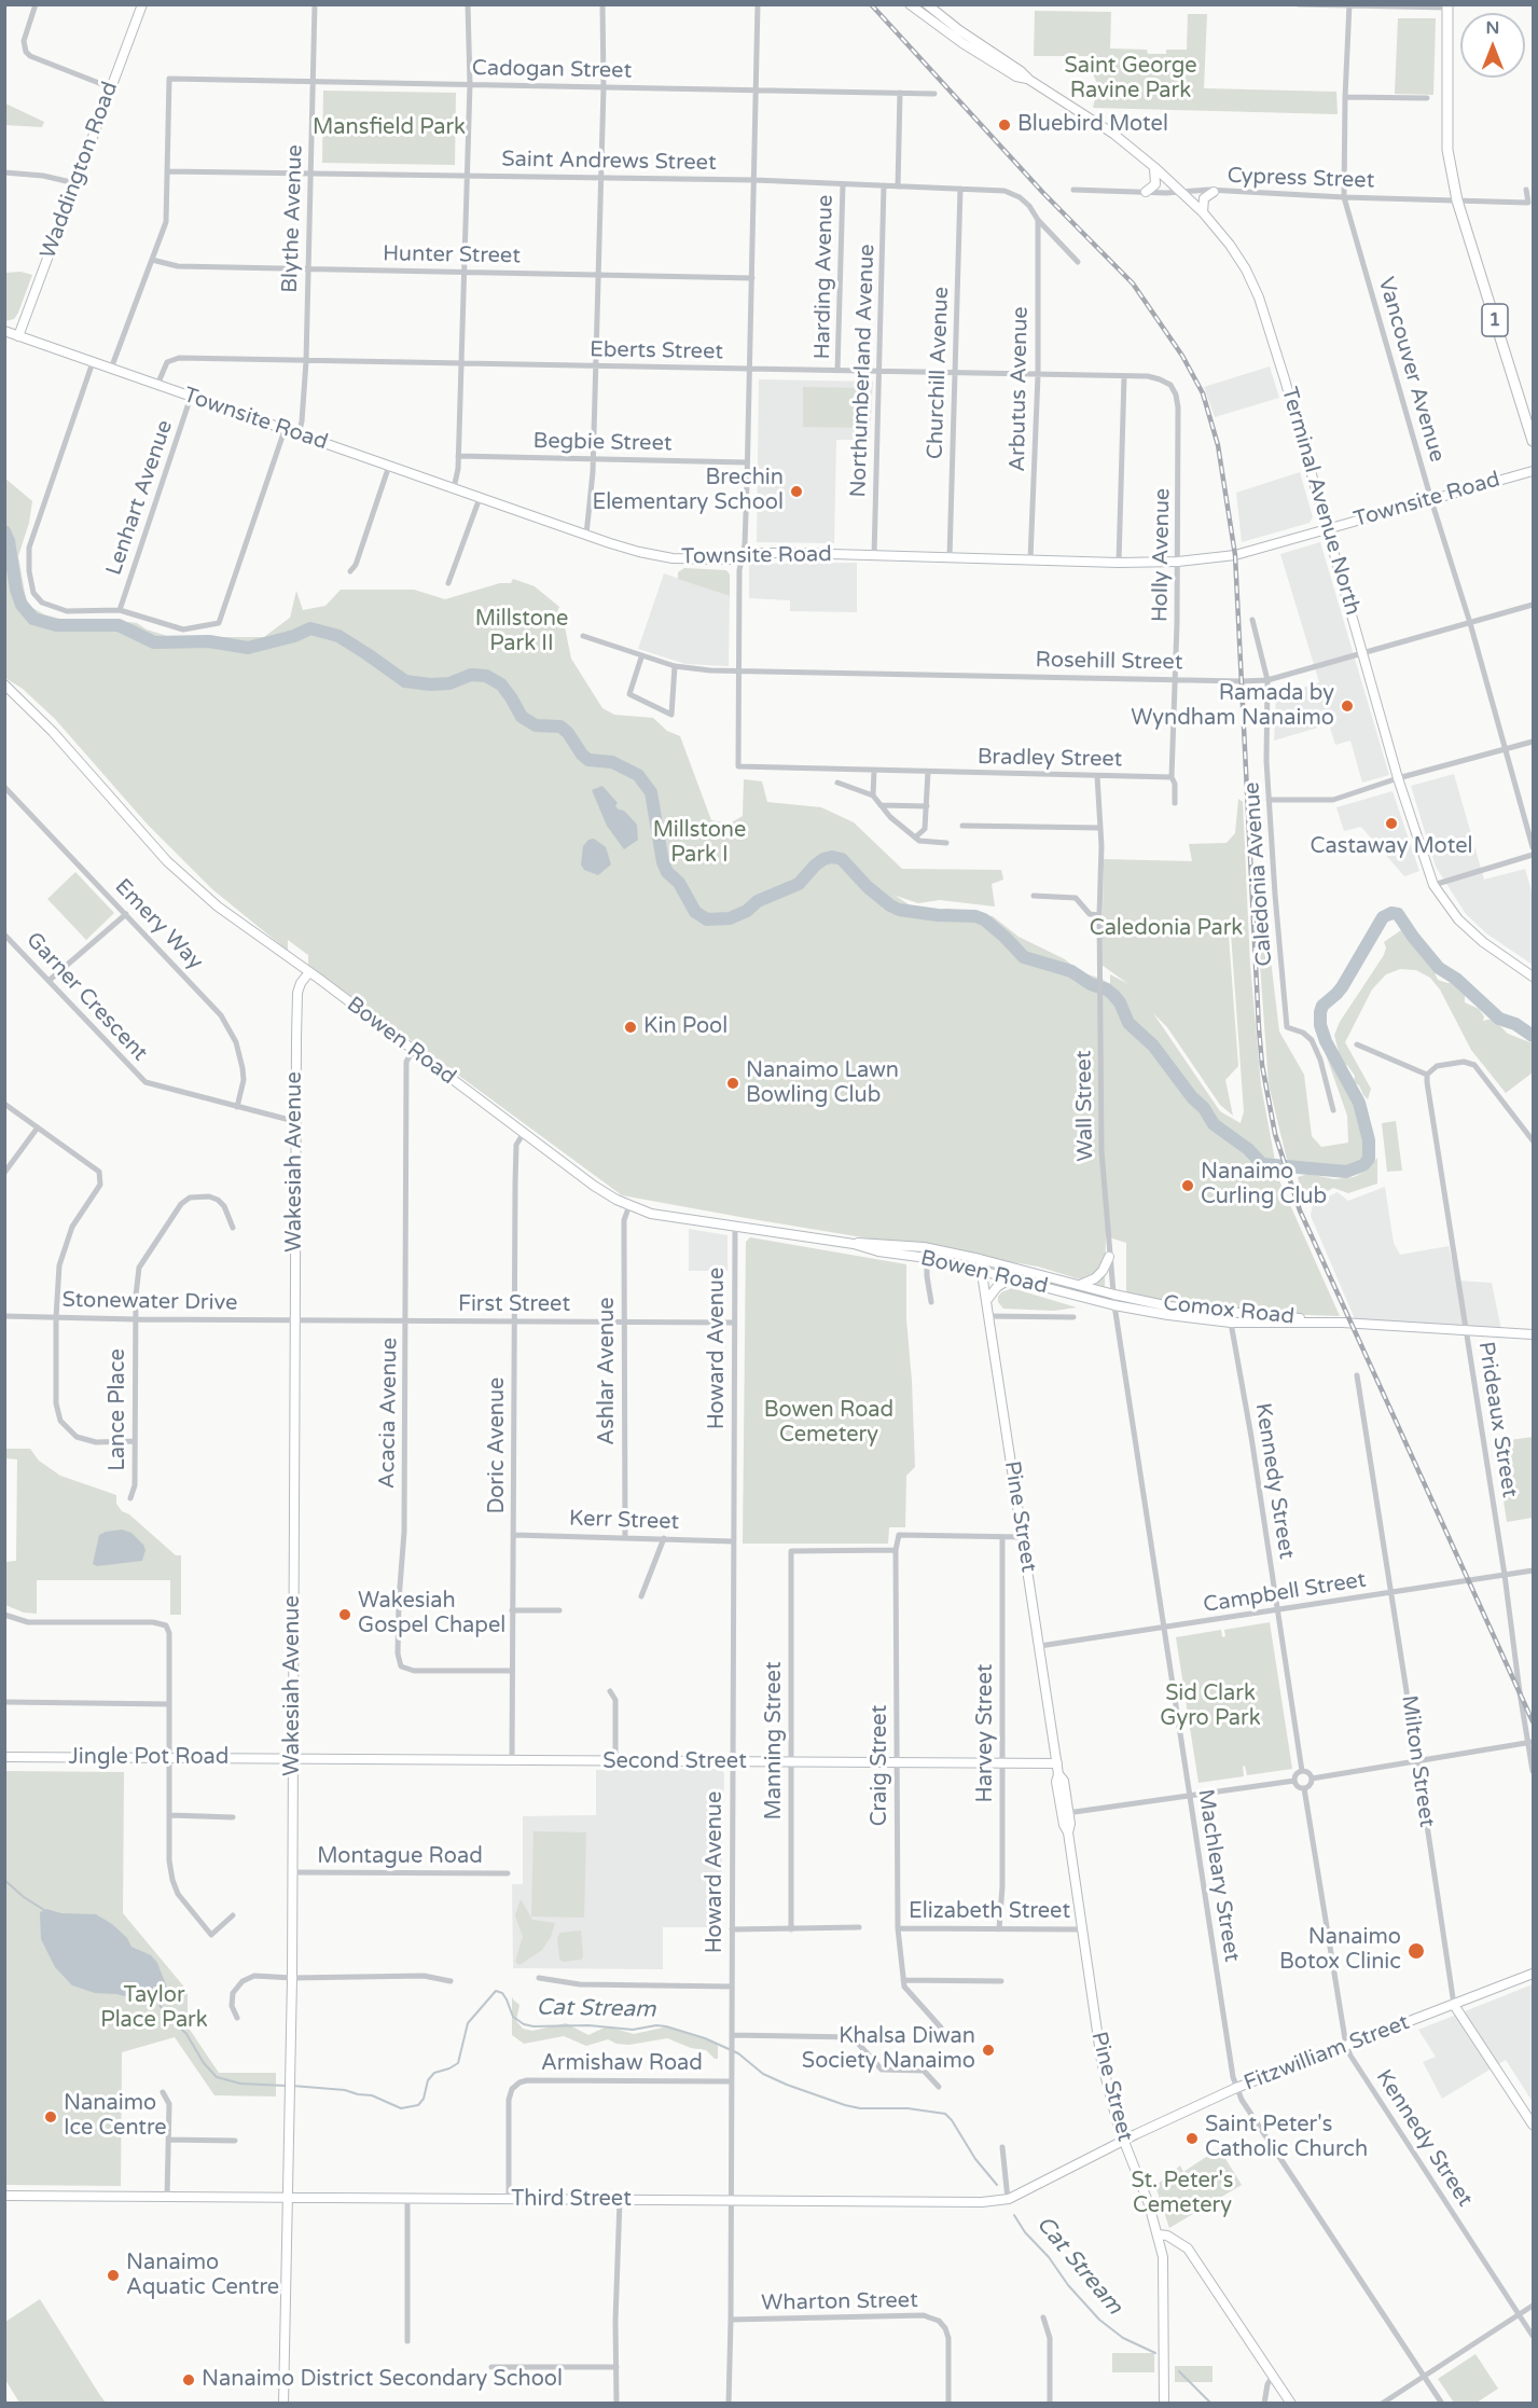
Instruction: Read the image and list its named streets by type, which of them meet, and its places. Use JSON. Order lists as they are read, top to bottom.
{
  "streets": {
    "highway": ["1"],
    "main road": ["Terminal Avenue North"],
    "street": [
      "Cadogan Street",
      "Saint Andrews Street",
      "Waddington Road",
      "Cypress Street",
      "Blythe Avenue",
      "Hunter Street",
      "Harding Avenue",
      "Eberts Street",
      "Vancouver Avenue",
      "Northumberland Avenue",
      "Churchill Avenue",
      "Arbutus Avenue",
      "Townsite Road",
      "Begbie Street",
      "Lenhart Avenue",
      "Holly Avenue",
      "Rosehill Street",
      "Bradley Street",
      "Caledonia Avenue",
      "Emery Way",
      "Garner Crescent",
      "Bowen Road",
      "Wall Street",
      "Wakesiah Avenue",
      "Stonewater Drive",
      "First Street",
      "Comox Road",
      "Howard Avenue",
      "Ashlar Avenue",
      "Lance Place",
      "Acacia Avenue",
      "Prideaux Street",
      "Doric Avenue",
      "Kennedy Street",
      "Pine Street",
      "Kerr Street",
      "Campbell Street",
      "Harvey Street",
      "Manning Street",
      "Jingle Pot Road",
      "Milton Street",
      "Second Street",
      "Craig Street",
      "Montague Road",
      "Machleary Street",
      "Elizabeth Street",
      "Fitzwilliam Street",
      "Armishaw Road",
      "Third Street",
      "Wharton Street"
    ]
  },
  "crossings": [
    ["Cadogan Street", "Saint Andrews Street"],
    ["Cadogan Street", "Blythe Avenue"],
    ["Saint Andrews Street", "Blythe Avenue"],
    ["Saint Andrews Street", "Harding Avenue"],
    ["Saint Andrews Street", "Northumberland Avenue"],
    ["Saint Andrews Street", "Churchill Avenue"],
    ["Saint Andrews Street", "Arbutus Avenue"],
    ["Waddington Road", "Townsite Road"],
    ["Cypress Street", "1"],
    ["Cypress Street", "Vancouver Avenue"],
    ["Cypress Street", "Terminal Avenue North"],
    ["Blythe Avenue", "Hunter Street"],
    ["Blythe Avenue", "Eberts Street"],
    ["Blythe Avenue", "Townsite Road"],
    ["Harding Avenue", "Eberts Street"],
    ["Eberts Street", "Northumberland Avenue"],
    ["Eberts Street", "Churchill Avenue"],
    ["Eberts Street", "Arbutus Avenue"],
    ["Eberts Street", "Townsite Road"],
    ["Eberts Street", "Holly Avenue"],
    ["Vancouver Avenue", "Townsite Road"],
    ["Vancouver Avenue", "Rosehill Street"],
    ["Northumberland Avenue", "Townsite Road"],
    ["Churchill Avenue", "Townsite Road"],
    ["Arbutus Avenue", "Townsite Road"],
    ["Townsite Road", "Lenhart Avenue"],
    ["Townsite Road", "Terminal Avenue North"],
    ["Townsite Road", "Holly Avenue"],
    ["Terminal Avenue North", "Rosehill Street"],
    ["Holly Avenue", "Rosehill Street"],
    ["Holly Avenue", "Bradley Street"],
    ["Rosehill Street", "Bradley Street"],
    ["Rosehill Street", "Caledonia Avenue"],
    ["Bradley Street", "Wall Street"],
    ["Emery Way", "Garner Crescent"],
    ["Garner Crescent", "Wakesiah Avenue"],
    ["Bowen Road", "Wall Street"],
    ["Bowen Road", "Wakesiah Avenue"],
    ["Bowen Road", "Comox Road"],
    ["Bowen Road", "Howard Avenue"],
    ["Bowen Road", "Ashlar Avenue"],
    ["Bowen Road", "Acacia Avenue"],
    ["Bowen Road", "Doric Avenue"],
    ["Bowen Road", "Pine Street"],
    ["Bowen Road", "Machleary Street"],
    ["Wall Street", "Comox Road"],
    ["Wall Street", "Machleary Street"],
    ["Wakesiah Avenue", "Stonewater Drive"],
    ["Wakesiah Avenue", "First Street"],
    ["Wakesiah Avenue", "Jingle Pot Road"],
    ["Wakesiah Avenue", "Second Street"],
    ["Wakesiah Avenue", "Montague Road"],
    ["Wakesiah Avenue", "Third Street"],
    ["Stonewater Drive", "First Street"],
    ["Stonewater Drive", "Lance Place"],
    ["First Street", "Howard Avenue"],
    ["First Street", "Ashlar Avenue"],
    ["First Street", "Acacia Avenue"],
    ["First Street", "Doric Avenue"],
    ["Comox Road", "Prideaux Street"],
    ["Comox Road", "Kennedy Street"],
    ["Comox Road", "Machleary Street"],
    ["Howard Avenue", "Kerr Street"],
    ["Howard Avenue", "Second Street"],
    ["Howard Avenue", "Armishaw Road"],
    ["Howard Avenue", "Third Street"],
    ["Howard Avenue", "Wharton Street"],
    ["Ashlar Avenue", "Kerr Street"],
    ["Acacia Avenue", "Doric Avenue"],
    ["Prideaux Street", "Campbell Street"],
    ["Doric Avenue", "Kerr Street"],
    ["Doric Avenue", "Second Street"],
    ["Kennedy Street", "Campbell Street"],
    ["Kennedy Street", "Fitzwilliam Street"],
    ["Pine Street", "Campbell Street"],
    ["Pine Street", "Second Street"],
    ["Pine Street", "Elizabeth Street"],
    ["Pine Street", "Fitzwilliam Street"],
    ["Pine Street", "Third Street"],
    ["Campbell Street", "Milton Street"],
    ["Campbell Street", "Machleary Street"],
    ["Harvey Street", "Second Street"],
    ["Harvey Street", "Elizabeth Street"],
    ["Manning Street", "Second Street"],
    ["Manning Street", "Craig Street"],
    ["Jingle Pot Road", "Second Street"],
    ["Milton Street", "Fitzwilliam Street"],
    ["Second Street", "Craig Street"],
    ["Craig Street", "Elizabeth Street"],
    ["Machleary Street", "Fitzwilliam Street"],
    ["Fitzwilliam Street", "Third Street"],
    ["Armishaw Road", "Third Street"]
  ],
  "water": ["Cat Stream"],
  "parks": [
    "Saint George Ravine Park",
    "Mansfield Park",
    "Millstone Park II",
    "Millstone Park I",
    "Caledonia Park",
    "Bowen Road Cemetery",
    "Sid Clark Gyro Park",
    "Taylor Place Park",
    "St. Peter's Cemetery"
  ],
  "places": [
    "Bluebird Motel",
    "Brechin Elementary School",
    "Ramada by Wyndham Nanaimo",
    "Castaway Motel",
    "Kin Pool",
    "Nanaimo Lawn Bowling Club",
    "Nanaimo Curling Club",
    "Wakesiah Gospel Chapel",
    "Nanaimo Botox Clinic",
    "Khalsa Diwan Society Nanaimo",
    "Nanaimo Ice Centre",
    "Saint Peter's Catholic Church",
    "Nanaimo Aquatic Centre",
    "Nanaimo District Secondary School"
  ],
  "north": "top"
}
